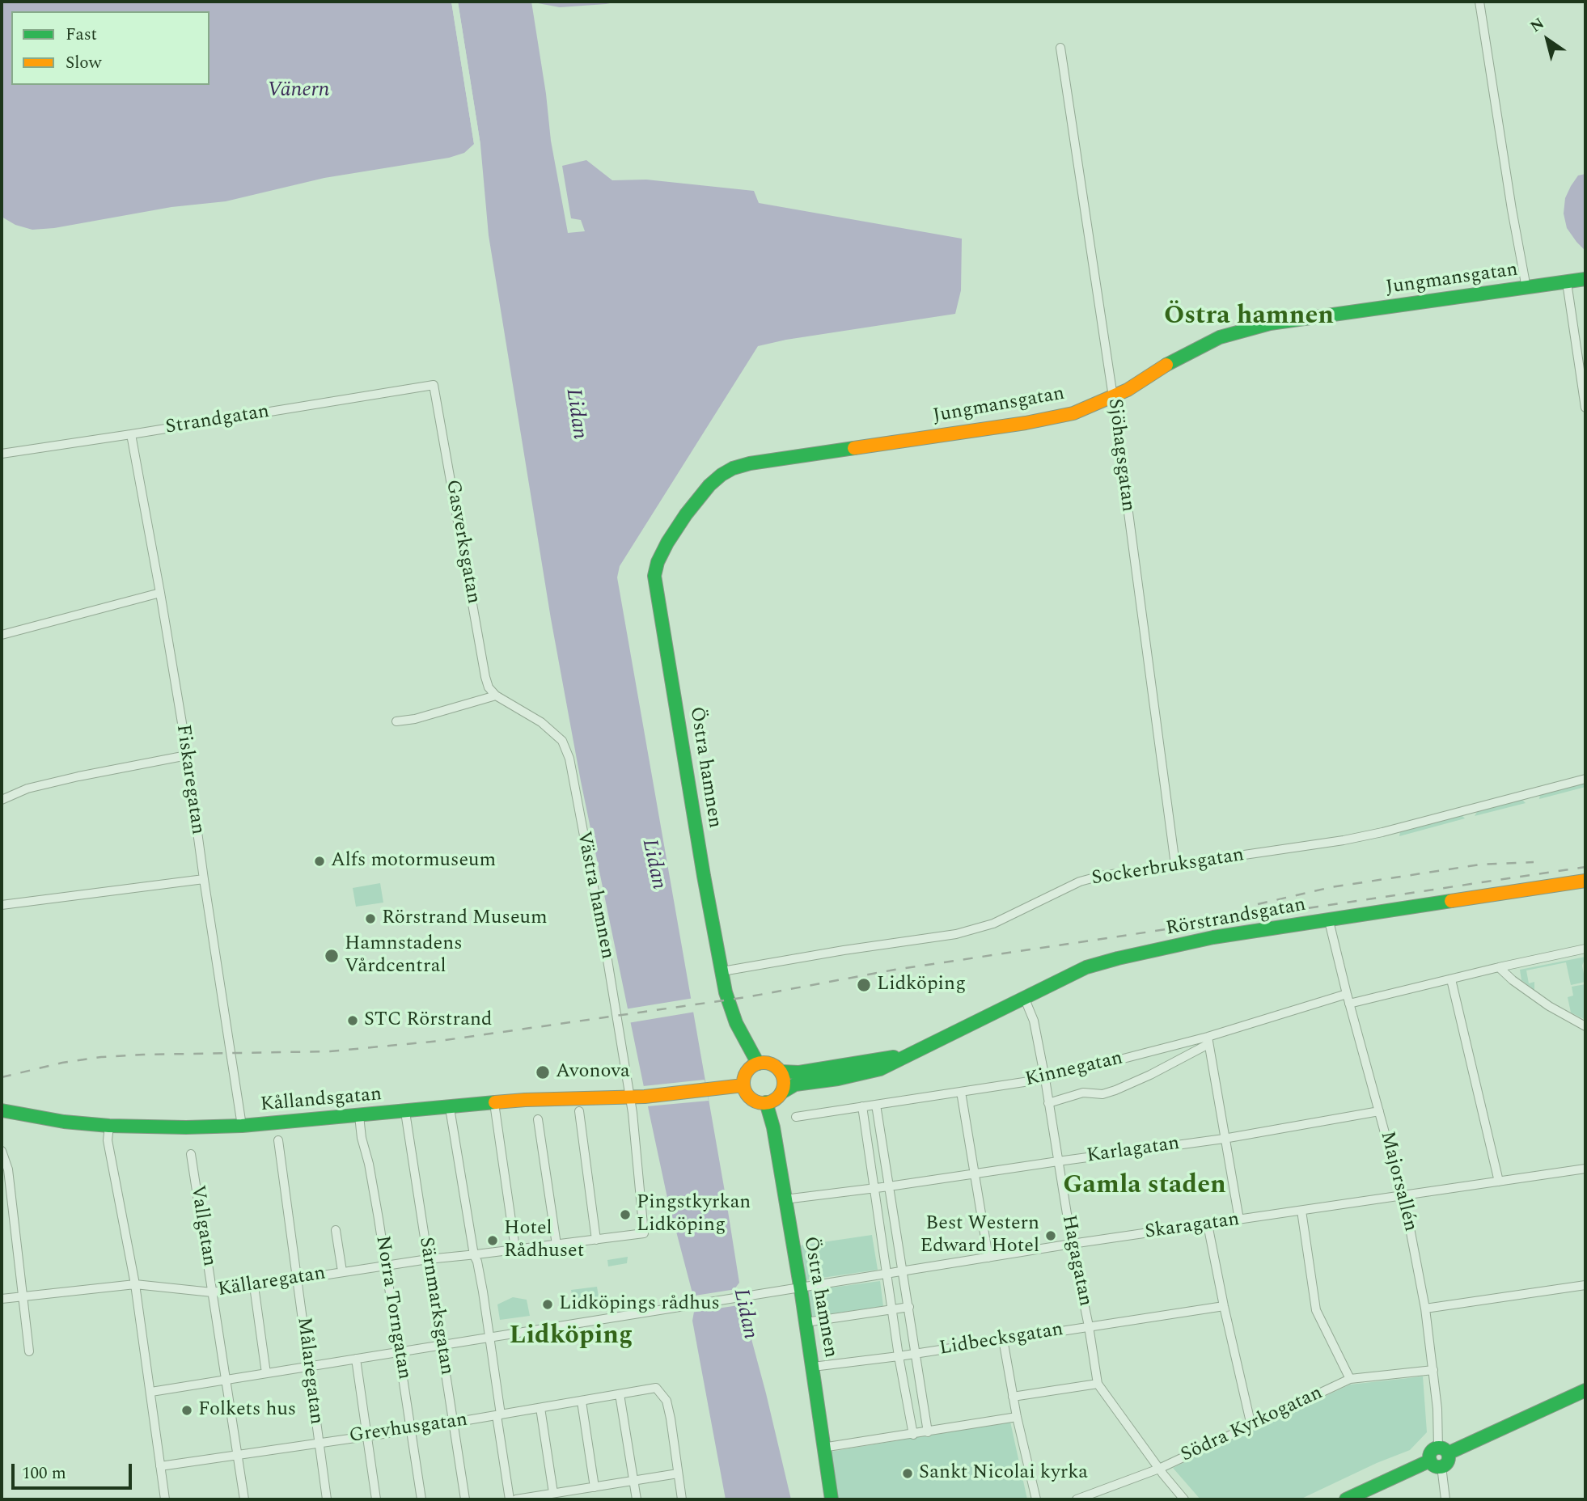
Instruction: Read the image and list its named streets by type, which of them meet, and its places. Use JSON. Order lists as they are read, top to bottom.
{
  "streets": {
    "main road": [
      "Jungmansgatan",
      "Östra hamnen",
      "Rörstrandsgatan",
      "Kållandsgatan"
    ],
    "street": [
      "Strandgatan",
      "Sjöhagsgatan",
      "Gasverksgatan",
      "Fiskaregatan",
      "Sockerbruksgatan",
      "Västra hamnen",
      "Kinnegatan",
      "Karlagatan",
      "Majorsallén",
      "Vallgatan",
      "Skaragatan",
      "Hagagatan",
      "Källaregatan",
      "Särnmarksgatan",
      "Norra Torngatan",
      "Lidbecksgatan",
      "Målaregatan",
      "Södra Kyrkogatan",
      "Grevhusgatan"
    ]
  },
  "crossings": [
    ["Jungmansgatan", "Sjöhagsgatan"],
    ["Jungmansgatan", "Östra hamnen"],
    ["Strandgatan", "Gasverksgatan"],
    ["Strandgatan", "Fiskaregatan"],
    ["Sjöhagsgatan", "Sockerbruksgatan"],
    ["Gasverksgatan", "Västra hamnen"],
    ["Östra hamnen", "Sockerbruksgatan"],
    ["Östra hamnen", "Rörstrandsgatan"],
    ["Östra hamnen", "Kållandsgatan"],
    ["Östra hamnen", "Karlagatan"],
    ["Östra hamnen", "Skaragatan"],
    ["Östra hamnen", "Lidbecksgatan"],
    ["Fiskaregatan", "Kållandsgatan"],
    ["Västra hamnen", "Kållandsgatan"],
    ["Västra hamnen", "Källaregatan"],
    ["Rörstrandsgatan", "Kållandsgatan"],
    ["Rörstrandsgatan", "Majorsallén"],
    ["Rörstrandsgatan", "Hagagatan"],
    ["Kinnegatan", "Majorsallén"],
    ["Kinnegatan", "Hagagatan"],
    ["Kållandsgatan", "Särnmarksgatan"],
    ["Kållandsgatan", "Norra Torngatan"],
    ["Karlagatan", "Majorsallén"],
    ["Karlagatan", "Hagagatan"],
    ["Majorsallén", "Skaragatan"],
    ["Majorsallén", "Södra Kyrkogatan"],
    ["Vallgatan", "Skaragatan"],
    ["Vallgatan", "Källaregatan"],
    ["Vallgatan", "Grevhusgatan"],
    ["Skaragatan", "Hagagatan"],
    ["Skaragatan", "Särnmarksgatan"],
    ["Skaragatan", "Norra Torngatan"],
    ["Skaragatan", "Målaregatan"],
    ["Hagagatan", "Lidbecksgatan"],
    ["Hagagatan", "Södra Kyrkogatan"],
    ["Källaregatan", "Särnmarksgatan"],
    ["Källaregatan", "Norra Torngatan"],
    ["Källaregatan", "Målaregatan"],
    ["Särnmarksgatan", "Grevhusgatan"],
    ["Norra Torngatan", "Grevhusgatan"],
    ["Målaregatan", "Grevhusgatan"]
  ],
  "districts": ["Östra hamnen", "Gamla staden", "Lidköping"],
  "water": ["Vänern", "Lidan"],
  "places": [
    "Alfs motormuseum",
    "Rörstrand Museum",
    "Hamnstadens Vårdcentral",
    "Lidköping",
    "STC Rörstrand",
    "Avonova",
    "Pingstkyrkan Lidköping",
    "Best Western Edward Hotel",
    "Hotel Rådhuset",
    "Lidköpings rådhus",
    "Folkets hus",
    "Sankt Nicolai kyrka"
  ],
  "legend": ["Fast", "Slow"],
  "scale_bar": "100 m",
  "north": "top left"
}
